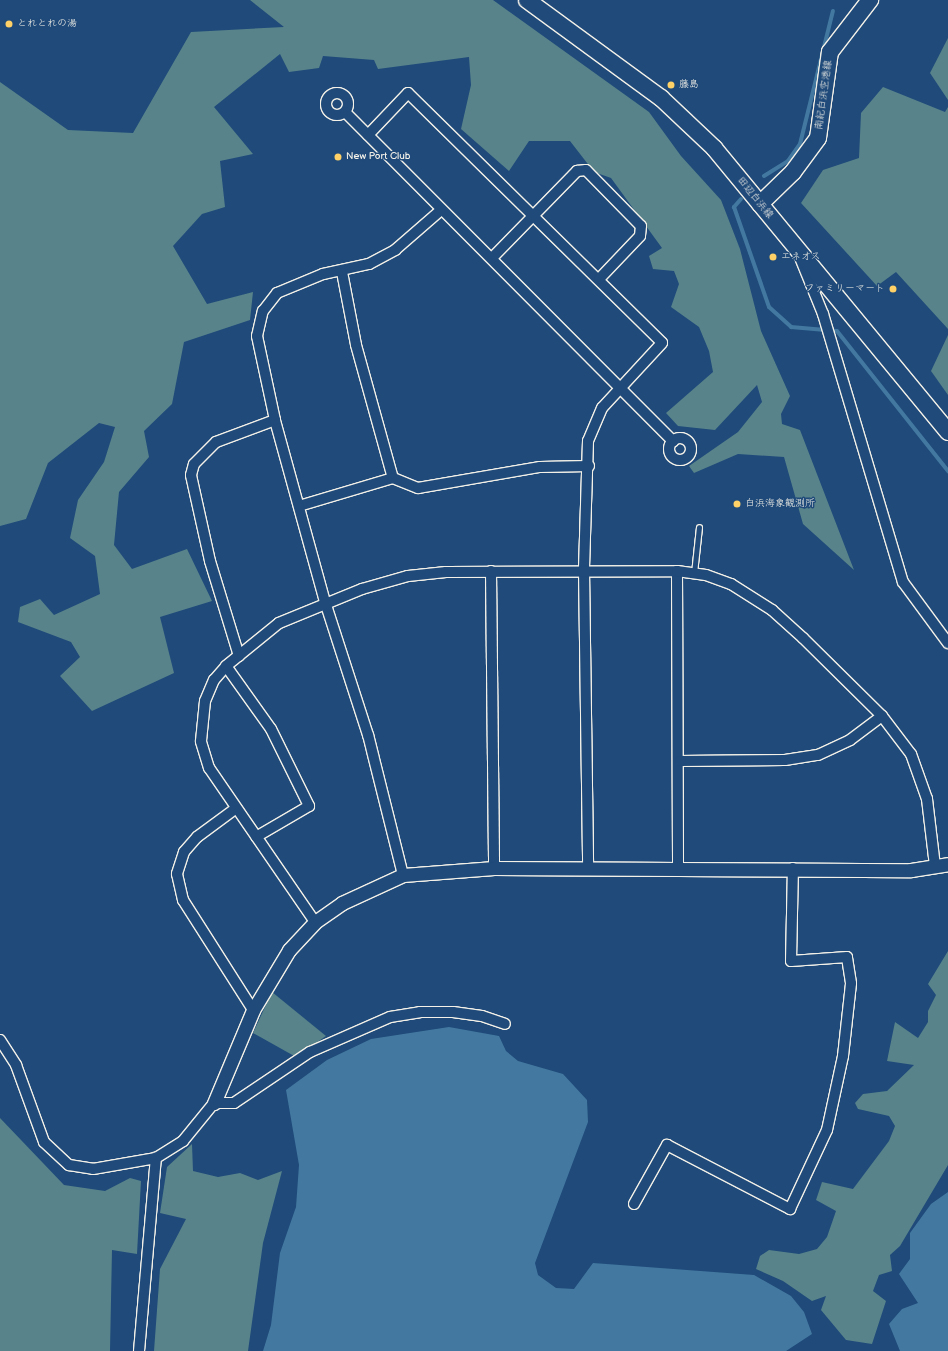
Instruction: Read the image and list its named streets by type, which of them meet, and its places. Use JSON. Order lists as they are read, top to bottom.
{
  "streets": {
    "main road": ["南紀白浜空港線", "田辺白浜線"]
  },
  "crossings": [
    ["南紀白浜空港線", "田辺白浜線"]
  ],
  "places": [
    "とれとれの湯",
    "藤島",
    "New Port Club",
    "エネオス",
    "ファミリーマート",
    "白浜海象観測所"
  ]
}
